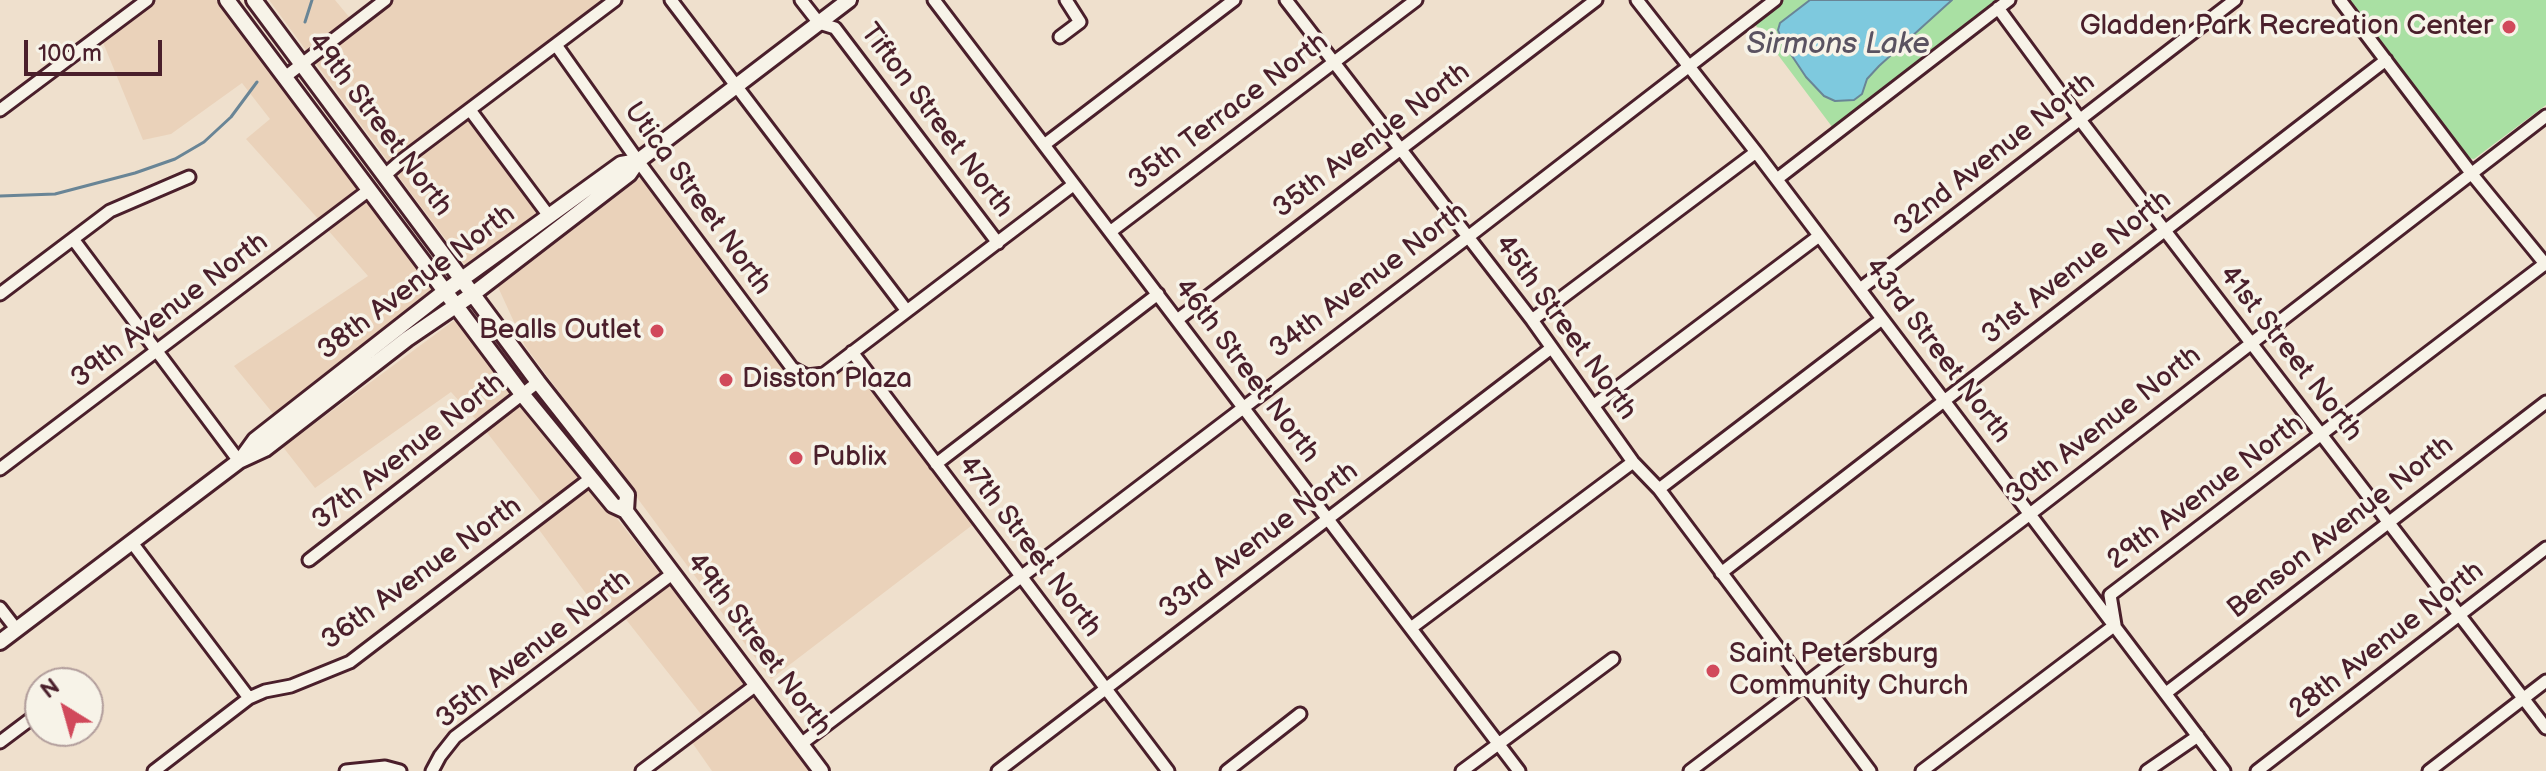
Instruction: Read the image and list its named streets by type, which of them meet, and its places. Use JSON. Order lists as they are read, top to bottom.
{
  "streets": {
    "main road": ["49th Street North", "38th Avenue North"],
    "street": [
      "35th Terrace North",
      "Tifton Street North",
      "35th Avenue North",
      "32nd Avenue North",
      "Utica Street North",
      "31st Avenue North",
      "34th Avenue North",
      "39th Avenue North",
      "45th Street North",
      "43rd Street North",
      "41st Street North",
      "46th Street North",
      "30th Avenue North",
      "37th Avenue North",
      "29th Avenue North",
      "Benson Avenue North",
      "33rd Avenue North",
      "47th Street North",
      "36th Avenue North",
      "28th Avenue North"
    ]
  },
  "crossings": [
    ["35th Terrace North", "45th Street North"],
    ["35th Terrace North", "46th Street North"],
    ["Tifton Street North", "38th Avenue North"],
    ["49th Street North", "35th Avenue North"],
    ["49th Street North", "34th Avenue North"],
    ["49th Street North", "38th Avenue North"],
    ["49th Street North", "39th Avenue North"],
    ["49th Street North", "37th Avenue North"],
    ["49th Street North", "36th Avenue North"],
    ["35th Avenue North", "45th Street North"],
    ["35th Avenue North", "46th Street North"],
    ["32nd Avenue North", "43rd Street North"],
    ["32nd Avenue North", "41st Street North"],
    ["Utica Street North", "38th Avenue North"],
    ["Utica Street North", "47th Street North"],
    ["31st Avenue North", "45th Street North"],
    ["31st Avenue North", "43rd Street North"],
    ["31st Avenue North", "41st Street North"],
    ["34th Avenue North", "45th Street North"],
    ["34th Avenue North", "43rd Street North"],
    ["34th Avenue North", "46th Street North"],
    ["34th Avenue North", "47th Street North"],
    ["45th Street North", "30th Avenue North"],
    ["45th Street North", "33rd Avenue North"],
    ["43rd Street North", "30th Avenue North"],
    ["43rd Street North", "29th Avenue North"],
    ["43rd Street North", "Benson Avenue North"],
    ["41st Street North", "30th Avenue North"],
    ["41st Street North", "29th Avenue North"],
    ["41st Street North", "Benson Avenue North"],
    ["41st Street North", "28th Avenue North"],
    ["46th Street North", "33rd Avenue North"],
    ["33rd Avenue North", "47th Street North"]
  ],
  "water": ["Sirmons Lake"],
  "places": [
    "Gladden Park Recreation Center",
    "Bealls Outlet",
    "Disston Plaza",
    "Publix",
    "Saint Petersburg Community Church"
  ],
  "scale_bar": "100 m",
  "north": "top left"
}
